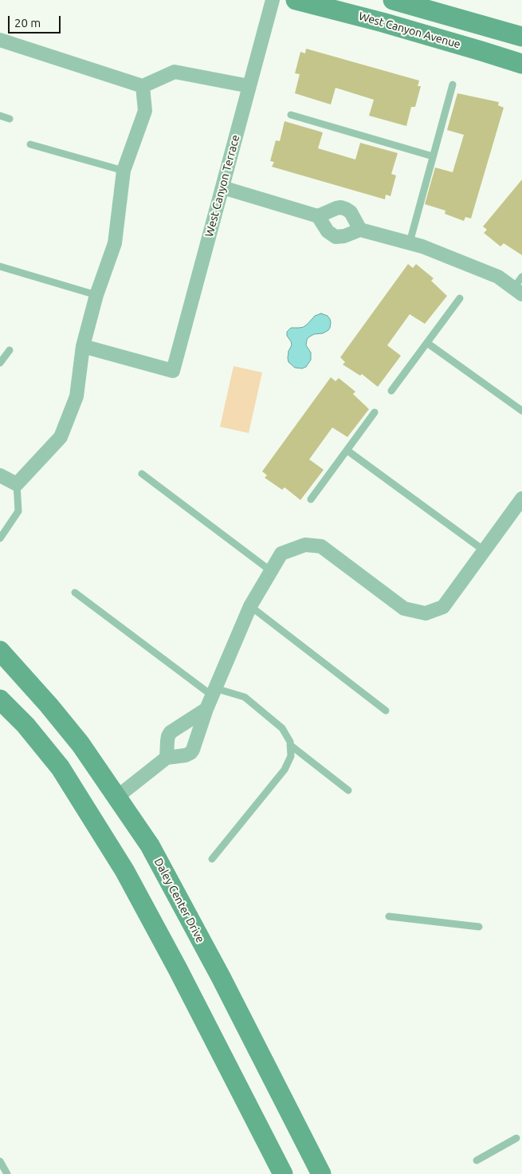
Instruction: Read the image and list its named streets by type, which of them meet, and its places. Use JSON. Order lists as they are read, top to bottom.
{
  "streets": {
    "main road": ["West Canyon Avenue", "Daley Center Drive"],
    "street": ["West Canyon Terrace"]
  },
  "scale_bar": "20 m"
}
